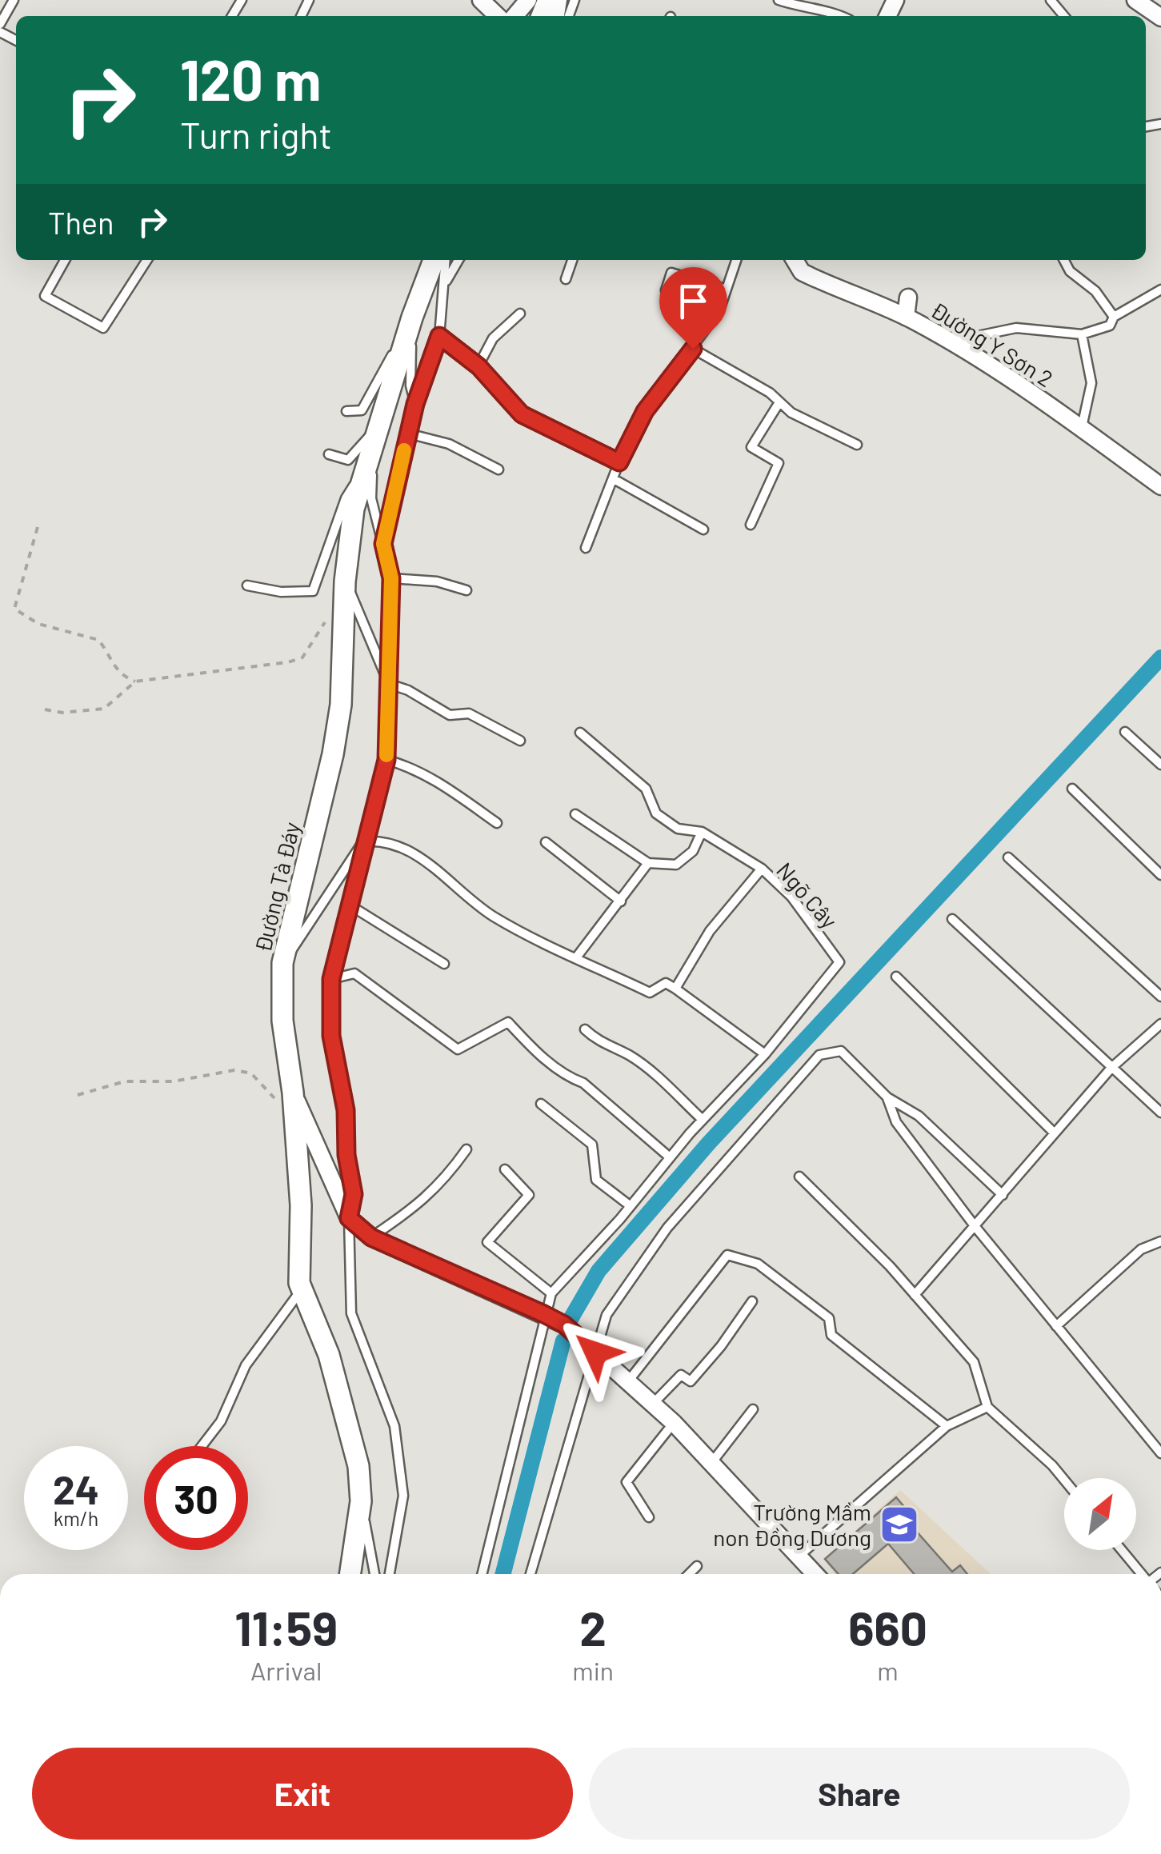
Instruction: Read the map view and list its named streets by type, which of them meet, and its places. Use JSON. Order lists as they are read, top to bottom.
{
  "streets": {
    "street": ["Đường Y Sơn 2", "Đường Tà Đáy"],
    "lane": ["Ngõ Cây"]
  },
  "places": {
    "school or university": ["Trường Mầm non Đồng Dương"]
  },
  "north": "top right",
  "page": {
    "turn": ["120 m", "Turn right"],
    "then": "Then",
    "speed": "24 km/h",
    "limit": "30",
    "eta": [
      "11:59",
      "Arrival",
      "2",
      "min",
      "660",
      "m"
    ],
    "buttons": ["Exit", "Share"]
  }
}
